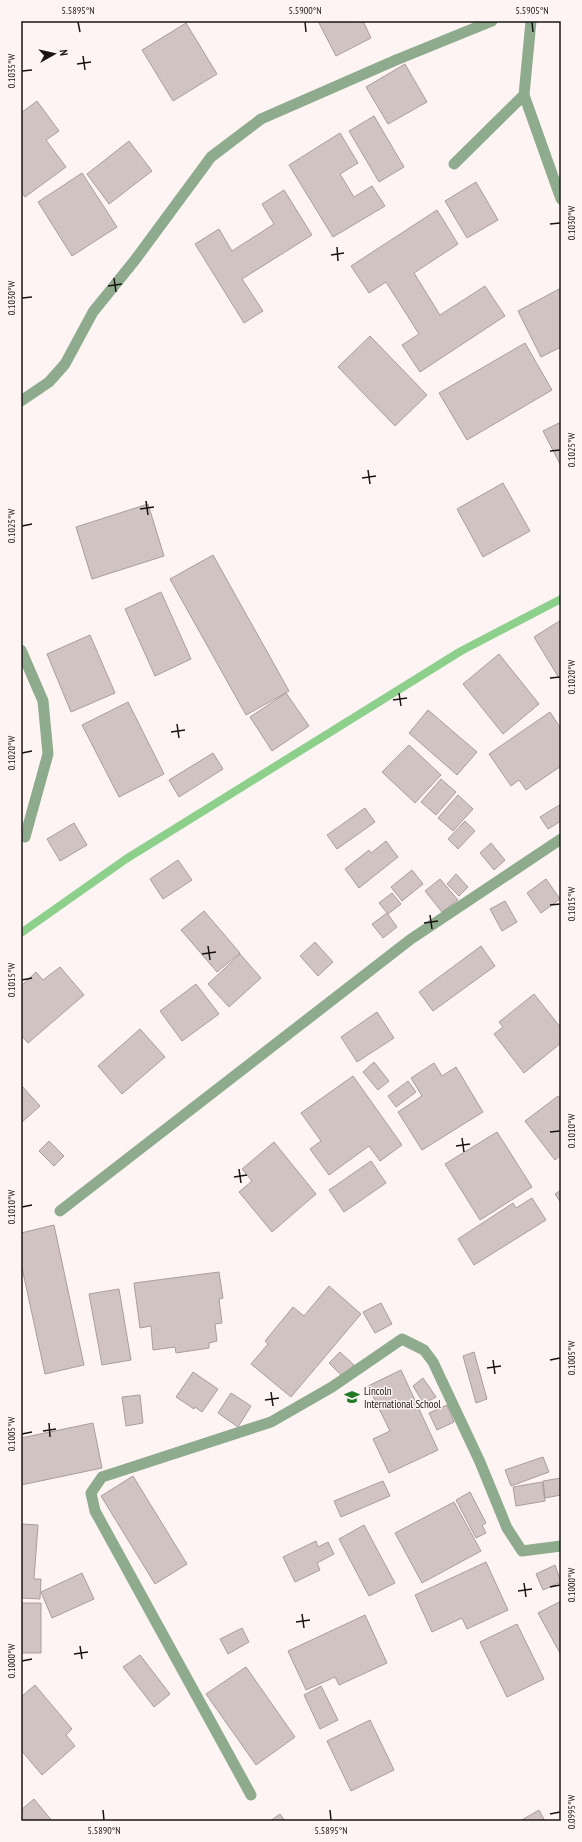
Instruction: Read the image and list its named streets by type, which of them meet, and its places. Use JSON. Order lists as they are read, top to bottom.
{
  "places": {
    "school or university": ["Lincoln International School"]
  },
  "north": "right",
  "coordinates": [
    "5.5895°N",
    "5.5900°N",
    "5.5905°N",
    "0.1035°W",
    "0.1030°W",
    "0.1025°W",
    "0.1020°W",
    "0.1015°W",
    "0.1010°W",
    "0.1005°W",
    "0.1000°W",
    "0.0995°W",
    "5.5890°N"
  ]
}
